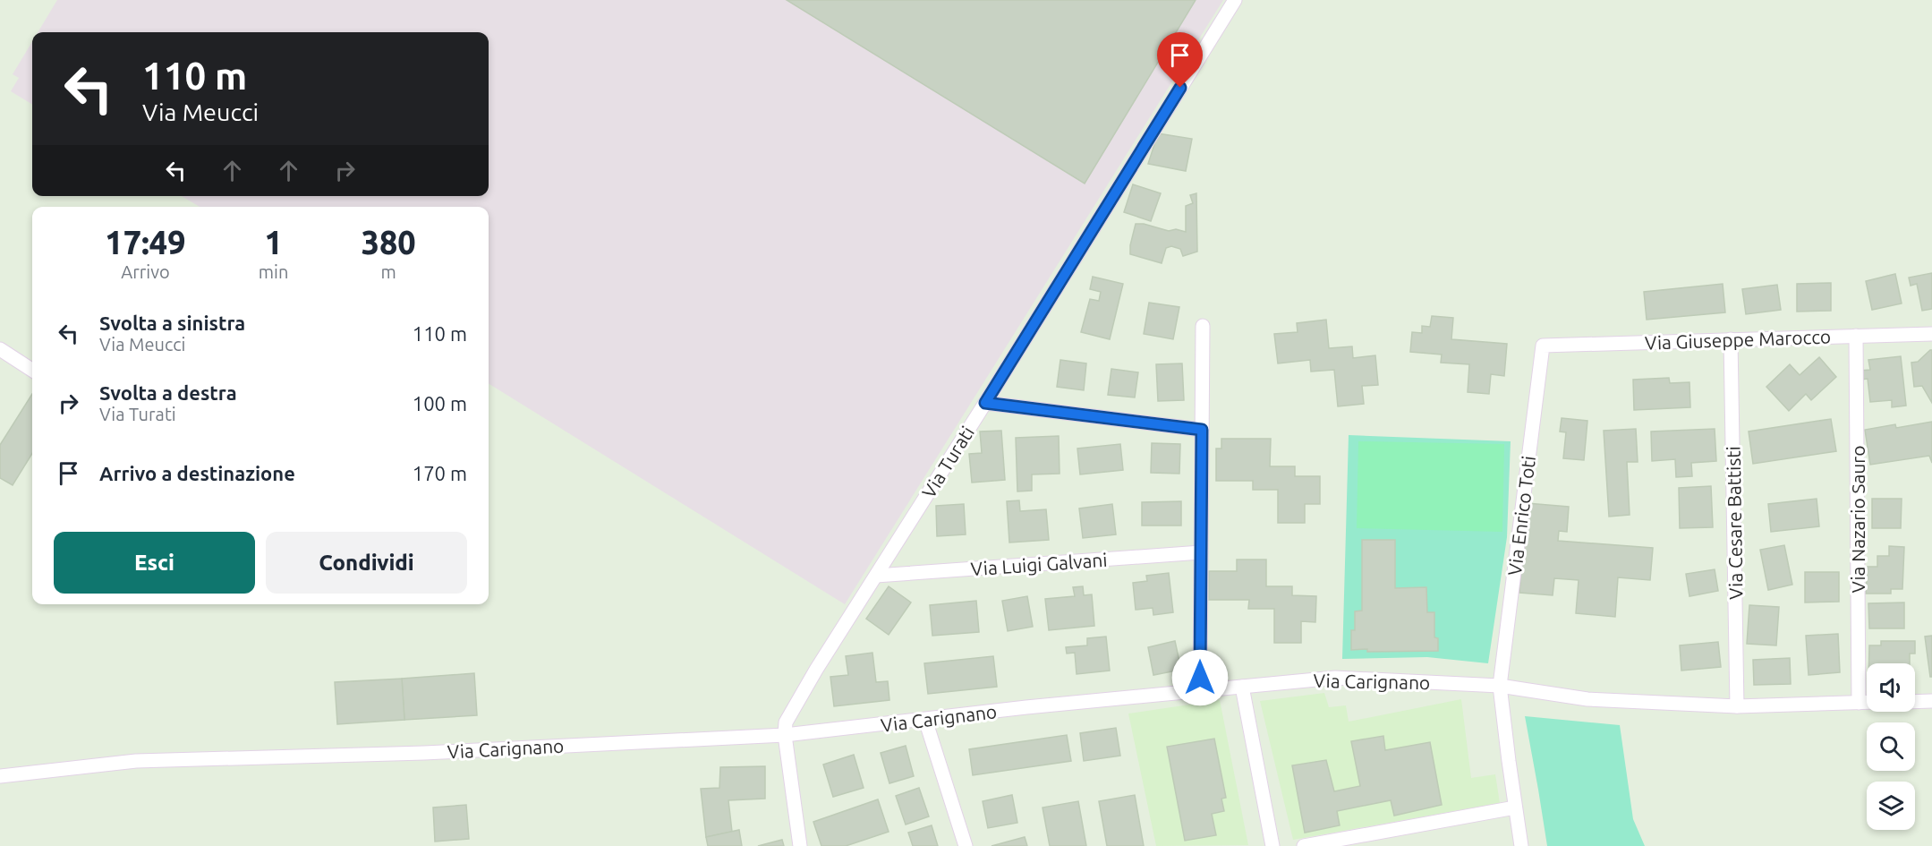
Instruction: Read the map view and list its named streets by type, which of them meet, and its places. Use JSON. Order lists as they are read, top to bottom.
{
  "streets": {
    "street": [
      "Via Giuseppe Marocco",
      "Via Turati",
      "Via Enrico Toti",
      "Via Nazario Sauro",
      "Via Cesare Battisti",
      "Via Luigi Galvani",
      "Via Carignano"
    ]
  },
  "crossings": [
    ["Via Giuseppe Marocco", "Via Enrico Toti"],
    ["Via Giuseppe Marocco", "Via Nazario Sauro"],
    ["Via Giuseppe Marocco", "Via Cesare Battisti"],
    ["Via Turati", "Via Luigi Galvani"],
    ["Via Turati", "Via Carignano"],
    ["Via Enrico Toti", "Via Carignano"],
    ["Via Nazario Sauro", "Via Carignano"],
    ["Via Cesare Battisti", "Via Carignano"]
  ],
  "page": {
    "turn": ["110 m", "Via Meucci"],
    "eta": [
      "17:49",
      "Arrivo",
      "1",
      "min",
      "380",
      "m"
    ],
    "list": [
      {
        "name": "Svolta a sinistra",
        "note": "Via Meucci",
        "value": "110 m"
      },
      {
        "name": "Svolta a destra",
        "note": "Via Turati",
        "value": "100 m"
      },
      {
        "name": "Arrivo a destinazione",
        "value": "170 m"
      }
    ],
    "buttons": ["Esci", "Condividi"]
  }
}
